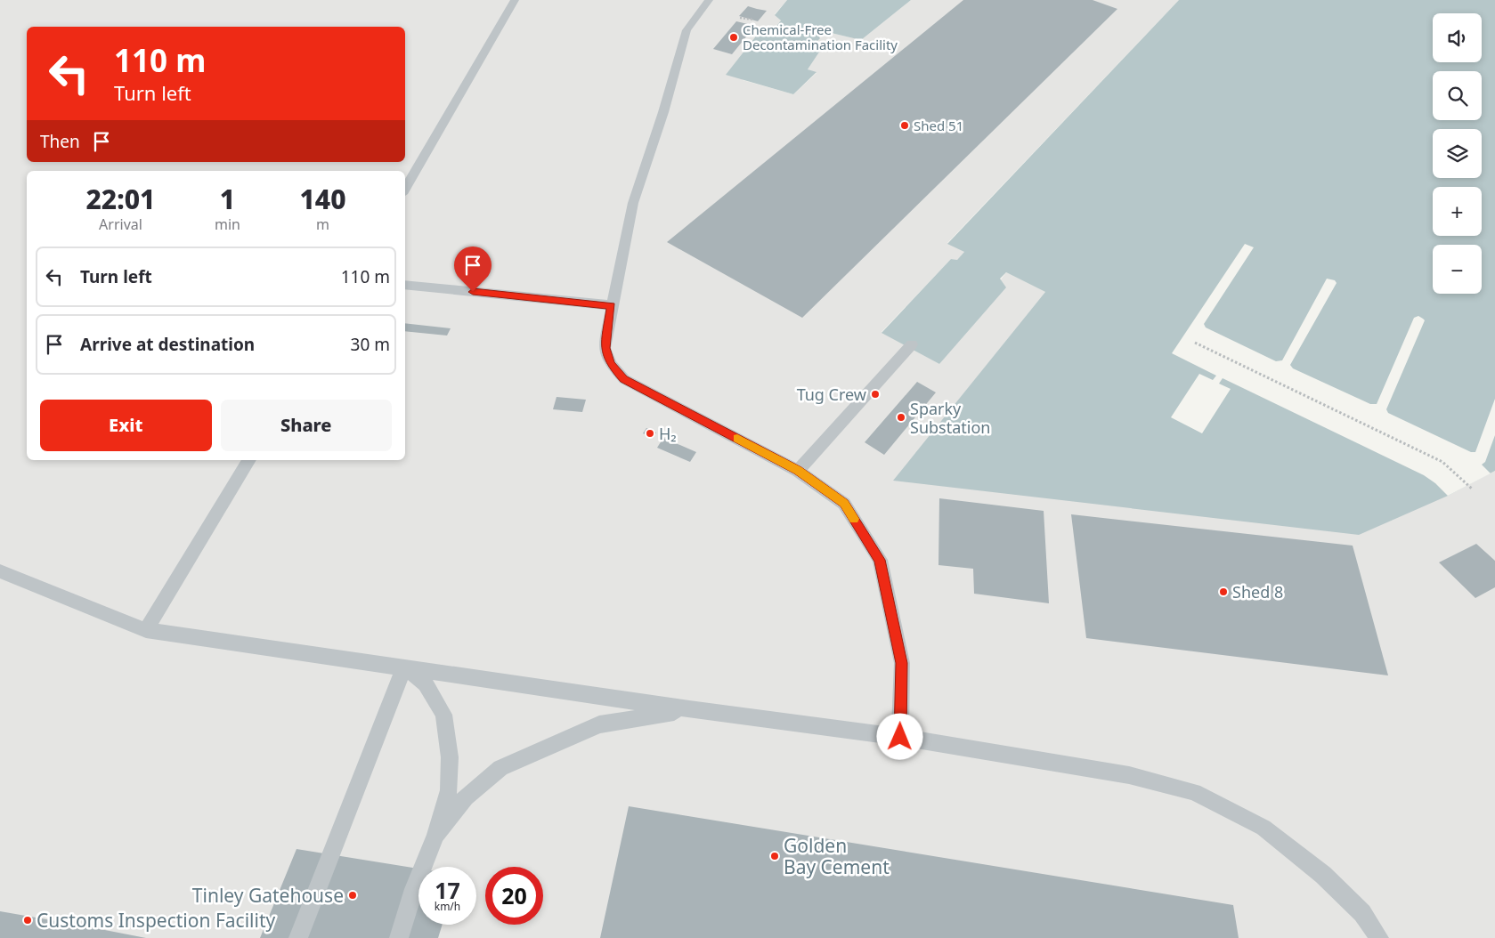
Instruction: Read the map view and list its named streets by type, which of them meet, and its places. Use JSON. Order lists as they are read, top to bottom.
{
  "places": [
    "Chemical-Free Decontamination Facility",
    "Shed 51",
    "Tug Crew",
    "Sparky Substation",
    "H₂",
    "Shed 8",
    "Golden Bay Cement",
    "Tinley Gatehouse",
    "Customs Inspection Facility"
  ],
  "page": {
    "map_buttons": ["+", "−"],
    "turn": ["110 m", "Turn left"],
    "then": "Then",
    "eta": [
      "22:01",
      "Arrival",
      "1",
      "min",
      "140",
      "m"
    ],
    "list": [
      {
        "name": "Turn left",
        "value": "110 m"
      },
      {
        "name": "Arrive at destination",
        "value": "30 m"
      }
    ],
    "buttons": ["Exit", "Share"],
    "speed": "17 km/h",
    "limit": "20"
  }
}
